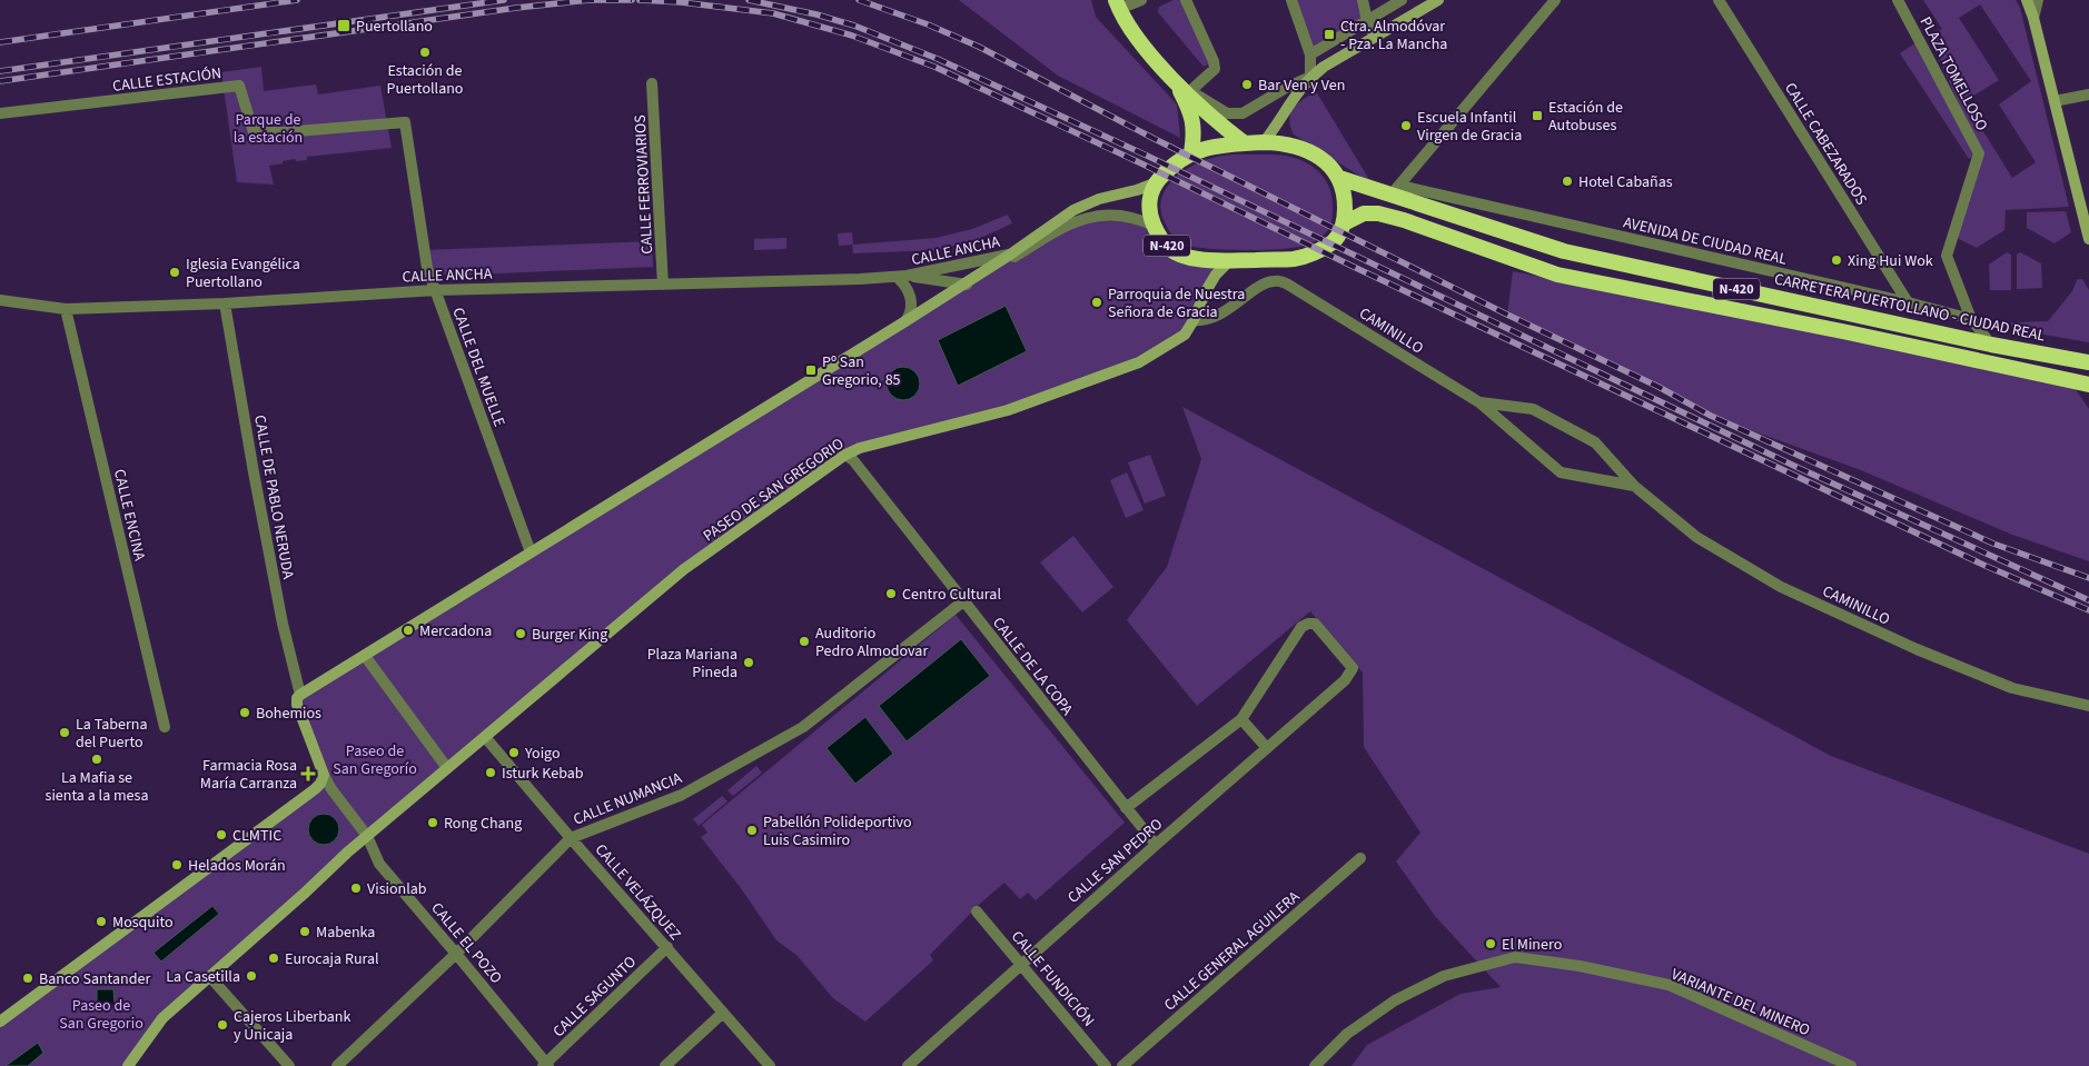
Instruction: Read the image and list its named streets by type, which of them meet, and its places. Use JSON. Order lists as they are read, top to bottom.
{
  "streets": {
    "highway": ["N-420", "CARRETERA PUERTOLLANO - CIUDAD REAL"],
    "main road": ["PASEO DE SAN GREGORIO"],
    "street": [
      "PLAZA TOMELLOSO",
      "CALLE ESTACIÓN",
      "CALLE CABEZARADOS",
      "CALLE FERROVIARIOS",
      "AVENIDA DE CIUDAD REAL",
      "CALLE ANCHA",
      "CAMINILLO",
      "CALLE DEL MUELLE",
      "CALLE DE PABLO NERUDA",
      "CALLE ENCINA",
      "CALLE DE LA COPA",
      "CALLE NUMANCIA",
      "CALLE SAN PEDRO",
      "CALLE VELÁZQUEZ",
      "CALLE EL POZO",
      "CALLE GENERAL AGUILERA",
      "CALLE FUNDICIÓN",
      "CALLE SAGUNTO",
      "VARIANTE DEL MINERO"
    ]
  },
  "crossings": [
    ["PLAZA TOMELLOSO", "AVENIDA DE CIUDAD REAL"],
    ["CALLE ESTACIÓN", "CALLE DEL MUELLE"],
    ["CALLE CABEZARADOS", "AVENIDA DE CIUDAD REAL"],
    ["CALLE FERROVIARIOS", "CALLE ANCHA"],
    ["AVENIDA DE CIUDAD REAL", "CARRETERA PUERTOLLANO - CIUDAD REAL"],
    ["N-420", "CARRETERA PUERTOLLANO - CIUDAD REAL"],
    ["N-420", "PASEO DE SAN GREGORIO"],
    ["CALLE ANCHA", "CALLE DEL MUELLE"],
    ["CALLE ANCHA", "CALLE DE PABLO NERUDA"],
    ["CALLE ANCHA", "CALLE ENCINA"],
    ["CARRETERA PUERTOLLANO - CIUDAD REAL", "PASEO DE SAN GREGORIO"],
    ["CAMINILLO", "PASEO DE SAN GREGORIO"],
    ["PASEO DE SAN GREGORIO", "CALLE DE LA COPA"],
    ["PASEO DE SAN GREGORIO", "CALLE VELÁZQUEZ"],
    ["PASEO DE SAN GREGORIO", "CALLE EL POZO"],
    ["CALLE DE LA COPA", "CALLE NUMANCIA"],
    ["CALLE DE LA COPA", "CALLE SAN PEDRO"],
    ["CALLE NUMANCIA", "CALLE VELÁZQUEZ"],
    ["CALLE NUMANCIA", "CALLE EL POZO"],
    ["CALLE SAN PEDRO", "CALLE FUNDICIÓN"],
    ["CALLE VELÁZQUEZ", "CALLE SAGUNTO"],
    ["CALLE EL POZO", "CALLE SAGUNTO"]
  ],
  "parks": ["Parque de la estación", "Paseo de San Gregorío", "Paseo de San Gregorio"],
  "places": {
    "transit": [
      "Puertollano",
      "Ctra. Almodóvar - Pza. La Mancha",
      "Estación de Autobuses",
      "Pº San Gregorio, 85"
    ],
    "other": [
      "Estación de Puertollano",
      "Bar Ven y Ven",
      "Escuela Infantil Virgen de Gracia",
      "Hotel Cabañas",
      "Xing Hui Wok",
      "Iglesia Evangélica Puertollano",
      "Parroquia de Nuestra Señora de Gracia",
      "Centro Cultural",
      "Mercadona",
      "Burger King",
      "Auditorio Pedro Almodovar",
      "Plaza Mariana Pineda",
      "Bohemios",
      "La Taberna del Puerto",
      "Yoigo",
      "La Mafia se sienta a la mesa",
      "Isturk Kebab",
      "Rong Chang",
      "Pabellón Polideportivo Luis Casimiro",
      "CLMTIC",
      "Helados Morán",
      "Visionlab",
      "Mosquito",
      "Mabenka",
      "El Minero",
      "Eurocaja Rural",
      "La Casetilla",
      "Banco Santander",
      "Cajeros Liberbank y Unicaja"
    ],
    "health": ["Farmacia Rosa María Carranza"]
  }
}
